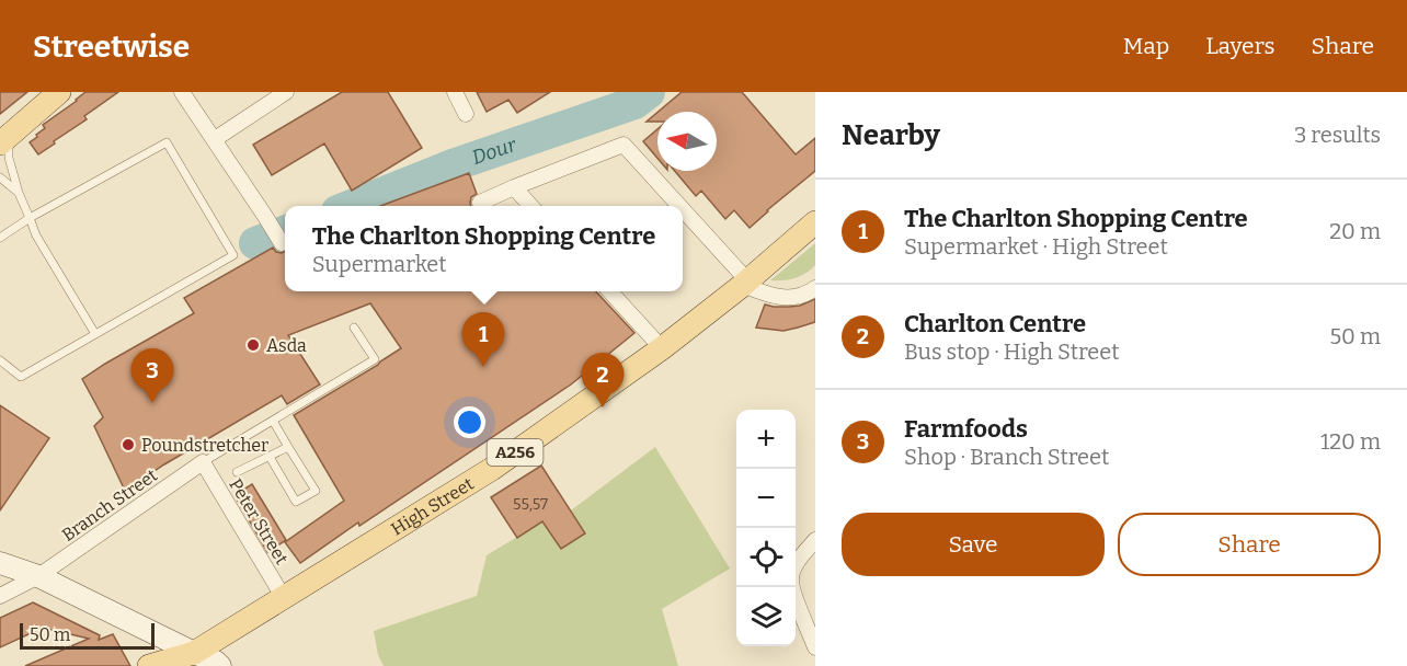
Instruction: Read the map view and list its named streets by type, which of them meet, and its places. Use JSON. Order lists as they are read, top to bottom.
{
  "streets": {
    "main road": ["A256", "High Street"],
    "street": ["Branch Street", "Peter Street"]
  },
  "crossings": [
    ["A256", "High Street"],
    ["Branch Street", "Peter Street"],
    ["High Street", "Peter Street"]
  ],
  "water": ["Dour"],
  "places": ["Asda", "Poundstretcher"],
  "house_numbers": ["55,57"],
  "scale_bar": "50 m",
  "north": "left",
  "page": {
    "header": "Streetwise",
    "nav": ["Map", "Layers", "Share"],
    "heading": ["Nearby", "3 results"],
    "list": [
      {
        "mark": "1",
        "name": "The Charlton Shopping Centre",
        "note": "Supermarket · High Street",
        "value": "20 m"
      },
      {
        "mark": "2",
        "name": "Charlton Centre",
        "note": "Bus stop · High Street",
        "value": "50 m"
      },
      {
        "mark": "3",
        "name": "Farmfoods",
        "note": "Shop · Branch Street",
        "value": "120 m"
      }
    ],
    "popup": ["The Charlton Shopping Centre", "Supermarket"],
    "pins": ["1", "3", "2"],
    "map_buttons": ["+", "−"],
    "buttons": ["Save", "Share"],
    "scale": "50 m"
  }
}
